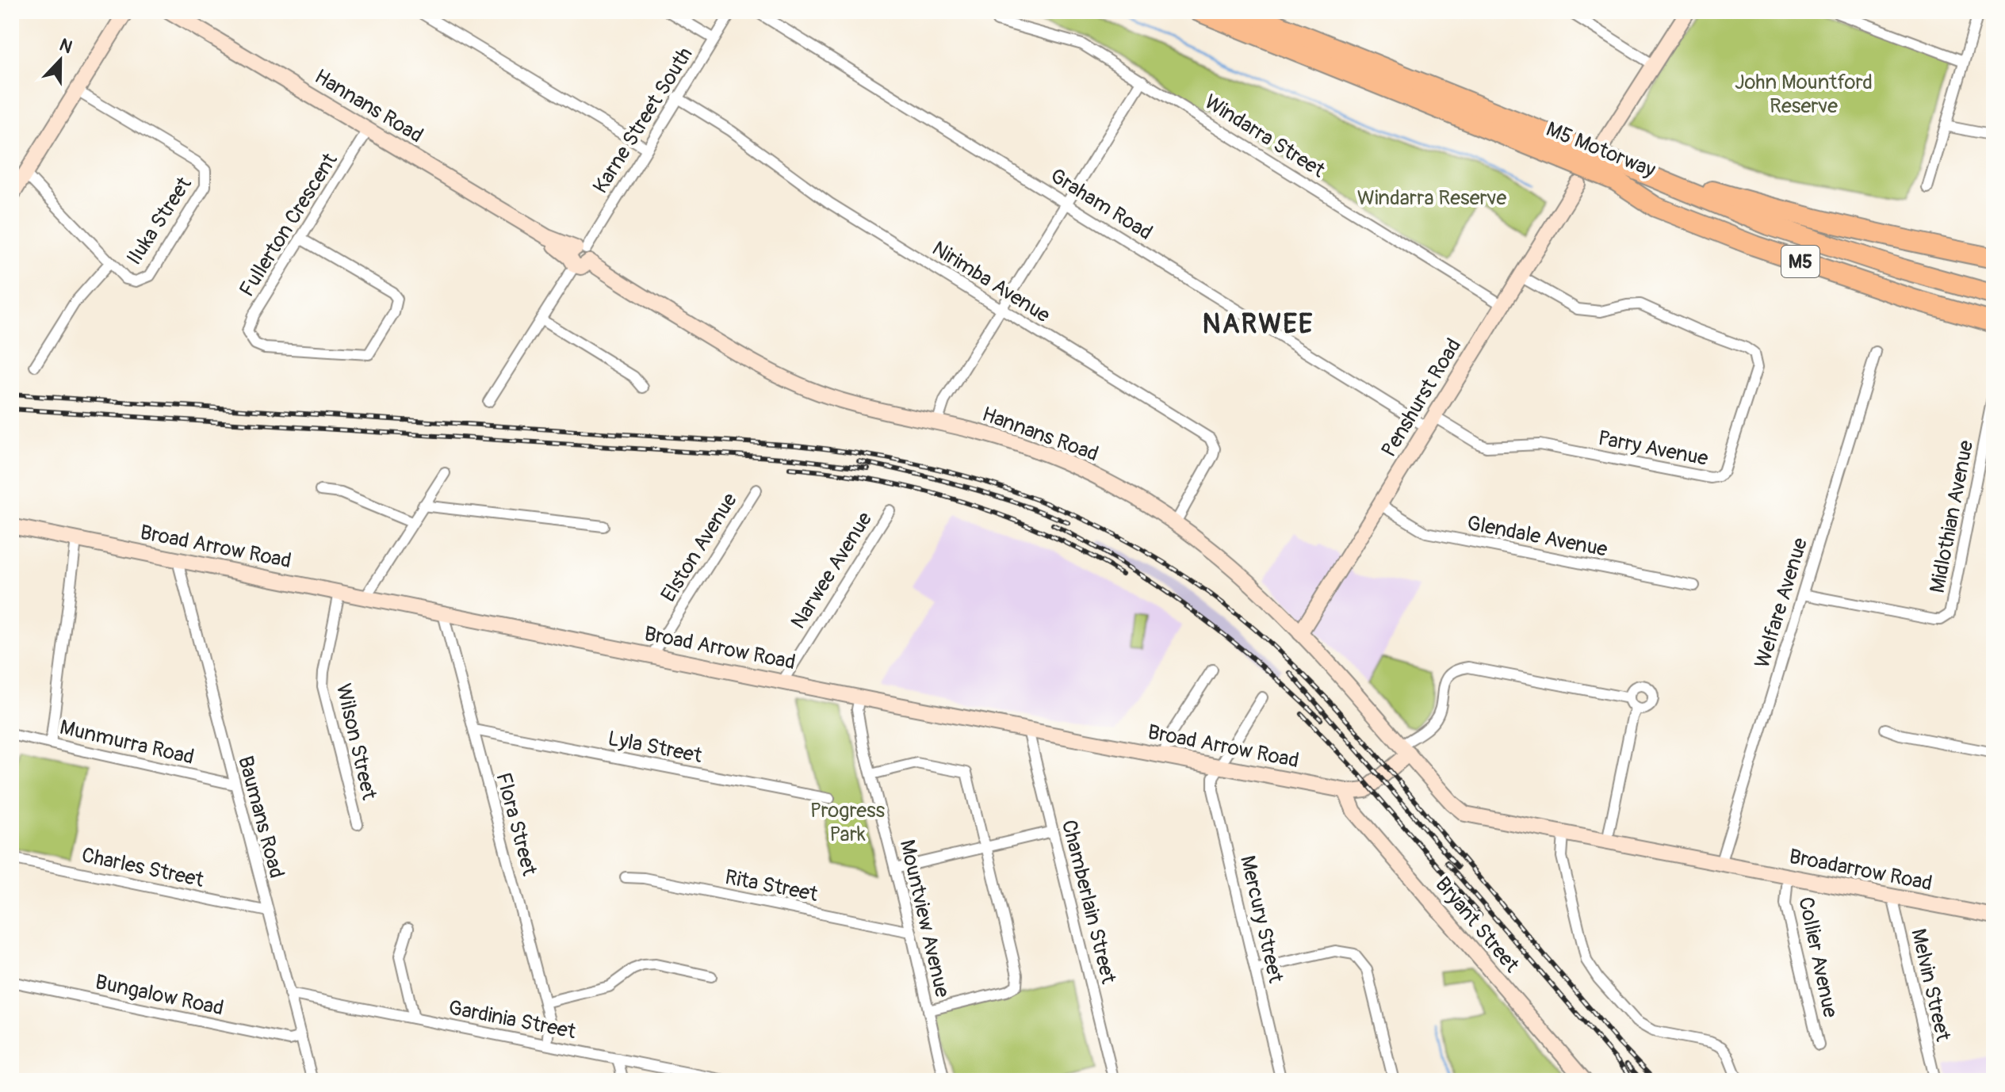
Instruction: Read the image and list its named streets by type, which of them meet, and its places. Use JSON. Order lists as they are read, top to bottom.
{
  "streets": {
    "highway": ["M5 Motorway", "M5"],
    "street": [
      "Hannans Road",
      "Karne Street South",
      "Windarra Street",
      "Graham Road",
      "Iluka Street",
      "Fullerton Crescent",
      "Nirimba Avenue",
      "Penshurst Road",
      "Parry Avenue",
      "Midlothian Avenue",
      "Glendale Avenue",
      "Broad Arrow Road",
      "Elston Avenue",
      "Narwee Avenue",
      "Welfare Avenue",
      "Wilson Street",
      "Munmurra Road",
      "Lyla Street",
      "Baumans Road",
      "Flora Street",
      "Charles Street",
      "Broadarrow Road",
      "Rita Street",
      "Chamberlain Street",
      "Mountview Avenue",
      "Mercury Street",
      "Bryant Street",
      "Collier Avenue",
      "Melvin Street",
      "Bungalow Road",
      "Gardinia Street"
    ]
  },
  "crossings": [
    ["Hannans Road", "Karne Street South"],
    ["Hannans Road", "Fullerton Crescent"],
    ["Hannans Road", "Nirimba Avenue"],
    ["Hannans Road", "Penshurst Road"],
    ["Hannans Road", "Broad Arrow Road"],
    ["Karne Street South", "Nirimba Avenue"],
    ["Windarra Street", "Penshurst Road"],
    ["M5 Motorway", "M5"],
    ["Graham Road", "Penshurst Road"],
    ["Graham Road", "Parry Avenue"],
    ["Penshurst Road", "Parry Avenue"],
    ["Penshurst Road", "Glendale Avenue"],
    ["Midlothian Avenue", "Welfare Avenue"],
    ["Broad Arrow Road", "Elston Avenue"],
    ["Broad Arrow Road", "Narwee Avenue"],
    ["Broad Arrow Road", "Wilson Street"],
    ["Broad Arrow Road", "Baumans Road"],
    ["Broad Arrow Road", "Flora Street"],
    ["Broad Arrow Road", "Chamberlain Street"],
    ["Broad Arrow Road", "Mountview Avenue"],
    ["Broad Arrow Road", "Mercury Street"],
    ["Broad Arrow Road", "Bryant Street"],
    ["Welfare Avenue", "Broadarrow Road"],
    ["Munmurra Road", "Baumans Road"],
    ["Lyla Street", "Flora Street"],
    ["Baumans Road", "Charles Street"],
    ["Baumans Road", "Bungalow Road"],
    ["Baumans Road", "Gardinia Street"],
    ["Flora Street", "Gardinia Street"],
    ["Broadarrow Road", "Collier Avenue"],
    ["Broadarrow Road", "Melvin Street"],
    ["Rita Street", "Mountview Avenue"]
  ],
  "districts": ["NARWEE"],
  "parks": ["John Mountford Reserve", "Windarra Reserve", "Progress Park"],
  "north": "top"
}
